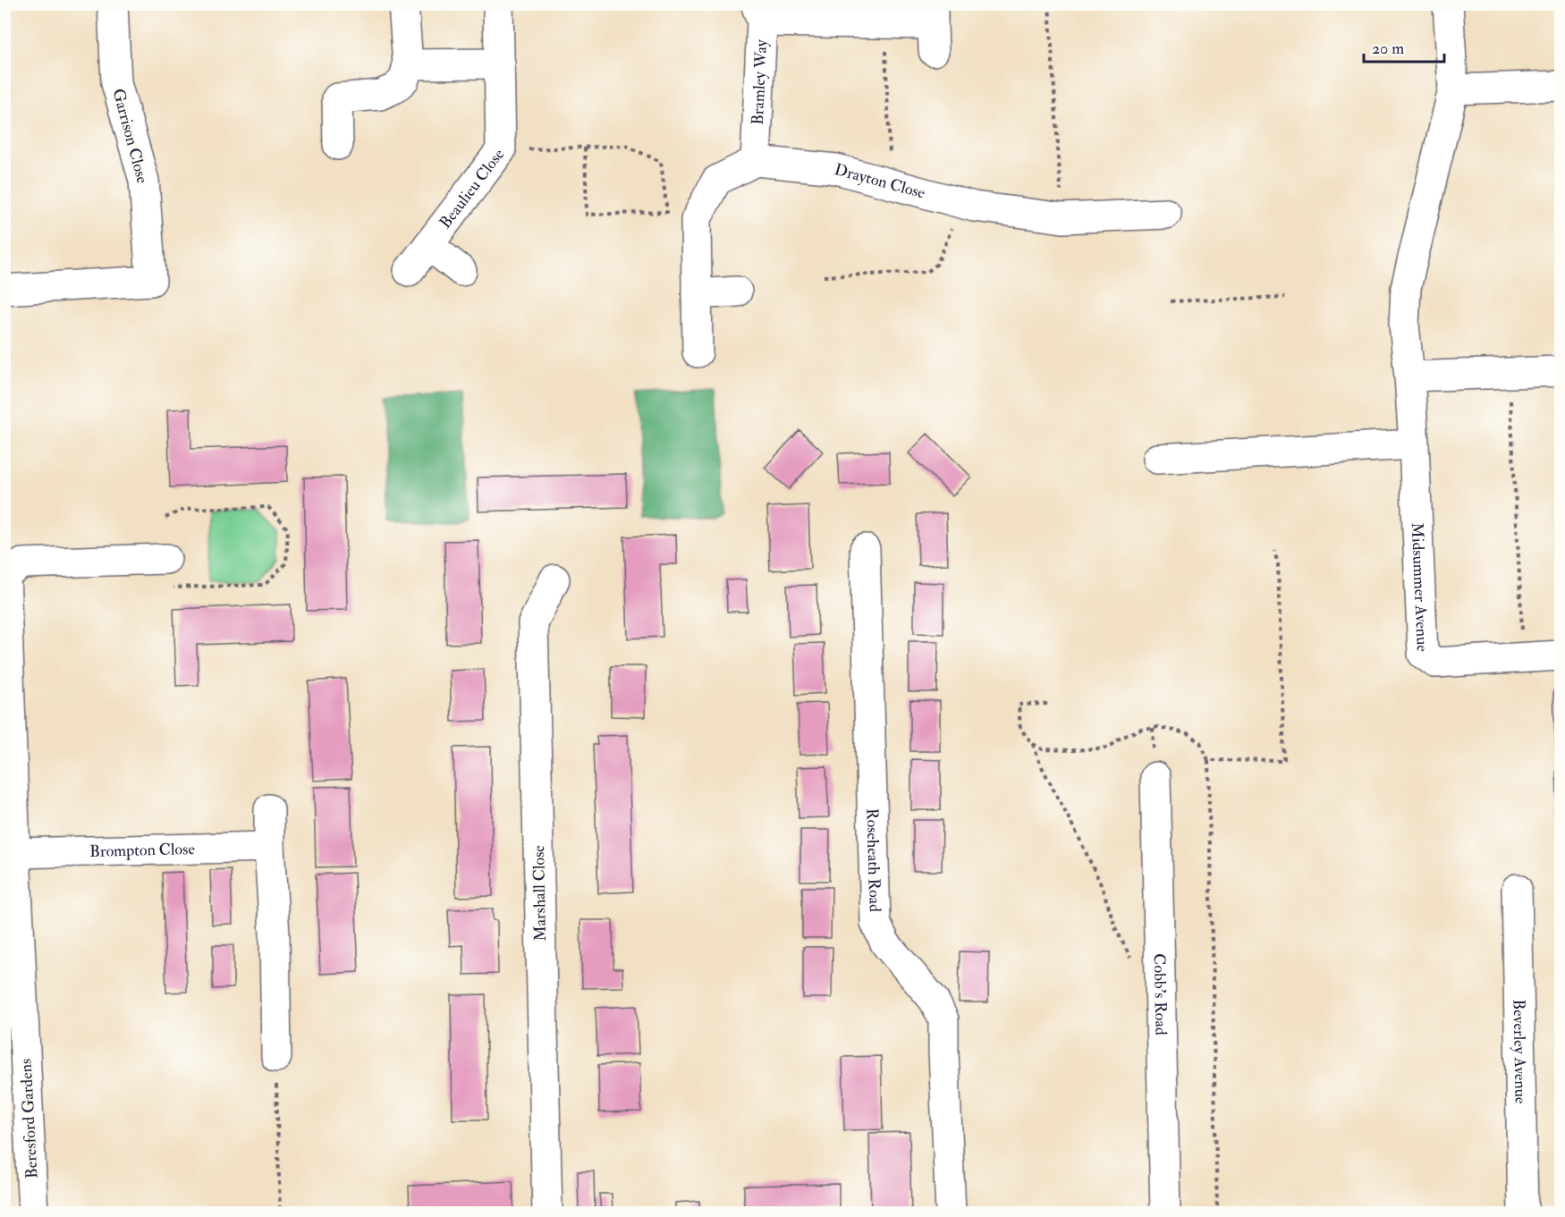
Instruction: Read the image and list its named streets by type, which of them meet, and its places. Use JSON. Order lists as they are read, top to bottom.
{
  "streets": {
    "street": [
      "Bramley Way",
      "Garrison Close",
      "Drayton Close",
      "Beaulieu Close",
      "Midsummer Avenue",
      "Brompton Close",
      "Roseheath Road",
      "Marshall Close",
      "Cobb's Road",
      "Beverley Avenue",
      "Beresford Gardens"
    ]
  },
  "crossings": [
    ["Bramley Way", "Drayton Close"],
    ["Brompton Close", "Beresford Gardens"]
  ],
  "scale_bar": "20 m"
}
